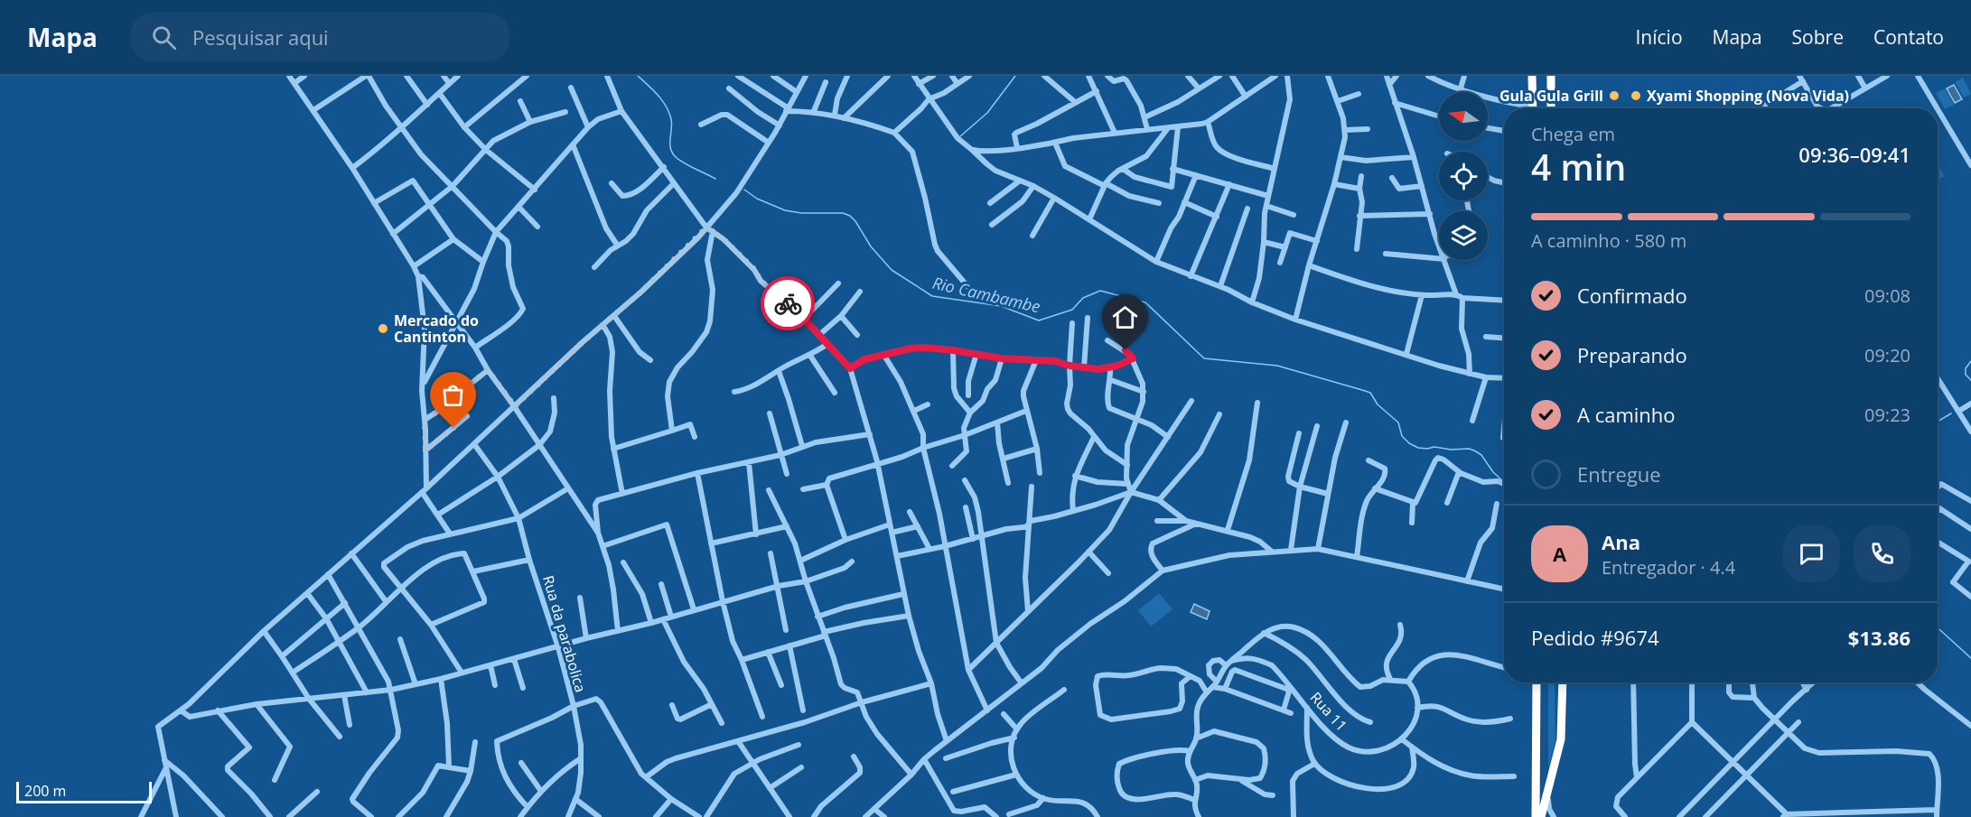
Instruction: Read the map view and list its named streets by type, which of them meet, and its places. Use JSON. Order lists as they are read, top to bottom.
{
  "streets": {
    "street": ["Rua da parabolica", "Rua 11"]
  },
  "water": ["Rio Cambambe"],
  "places": ["Gula Gula Grill", "Xyami Shopping (Nova Vida)", "Mercado do Cantinton"],
  "scale_bar": "200 m",
  "north": "left",
  "page": {
    "header": "Mapa",
    "search": "Pesquisar aqui",
    "nav": [
      "Início",
      "Mapa",
      "Sobre",
      "Contato"
    ],
    "heading": ["4 min", "Chega em", "09:36–09:41"],
    "panel": [
      "Ana",
      "Entregador · 4.4",
      "Pedido #9674",
      "$13.86"
    ],
    "bar": "A caminho · 580 m",
    "list": [
      ["Confirmado", "09:08"],
      ["Preparando", "09:20"],
      ["A caminho", "09:23"],
      "Entregue"
    ],
    "round": "A",
    "scale": "200 m"
  }
}
